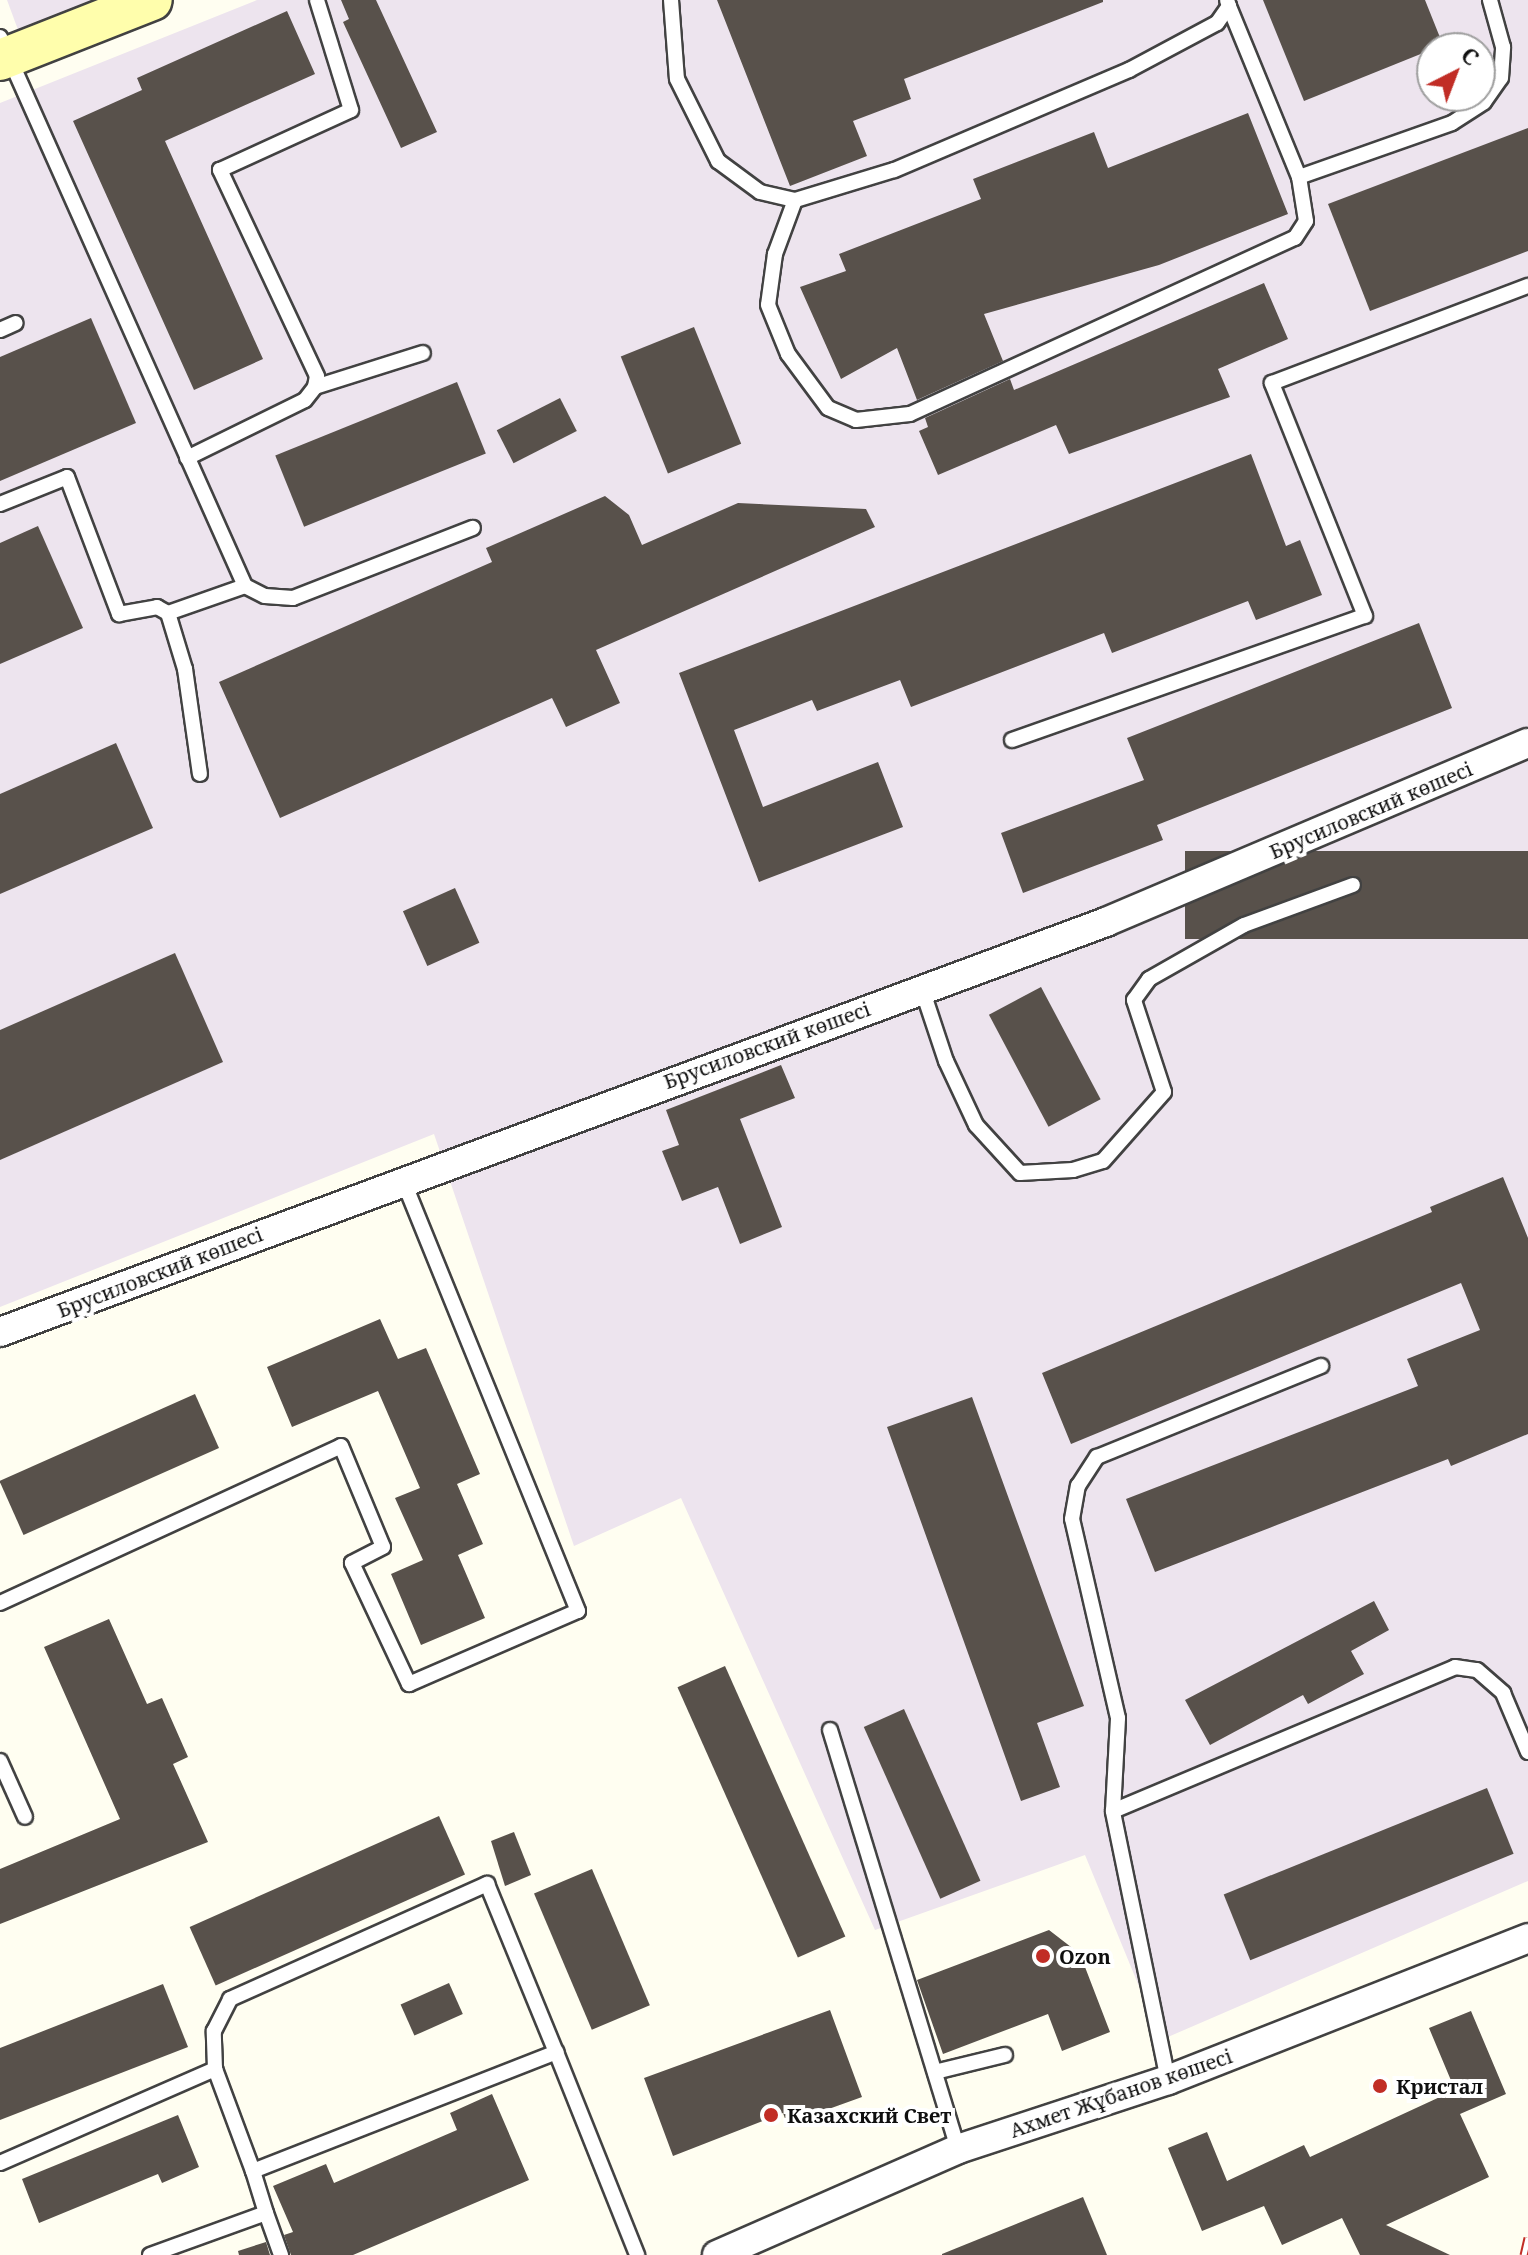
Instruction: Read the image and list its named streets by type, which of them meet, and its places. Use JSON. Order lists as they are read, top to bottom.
{
  "streets": {
    "street": ["Брусиловский көшесі", "Ахмет Жұбанов көшесі"]
  },
  "places": ["Ozon", "Кристал", "Казахский Свет"],
  "north": "top right"
}
